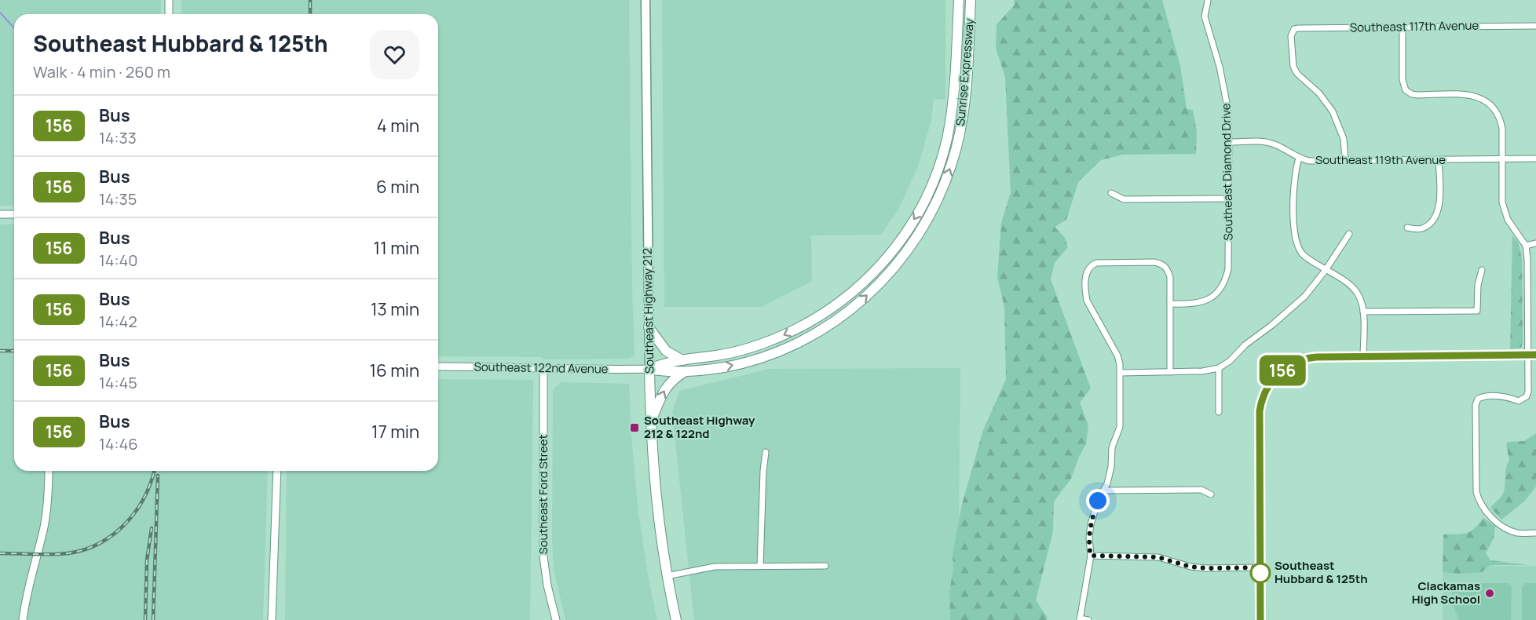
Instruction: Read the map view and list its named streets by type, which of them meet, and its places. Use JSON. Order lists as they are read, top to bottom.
{
  "streets": {
    "highway": ["Sunrise Expressway", "Southeast Highway 212"],
    "main road": ["Southeast 122nd Avenue", "Southeast Ford Street"],
    "street": ["Southeast 117th Avenue", "Southeast 119th Avenue", "Southeast Diamond Drive"]
  },
  "crossings": [
    ["Southeast 117th Avenue", "Southeast 119th Avenue"],
    ["Sunrise Expressway", "Southeast Highway 212"],
    ["Sunrise Expressway", "Southeast 122nd Avenue"],
    ["Southeast 119th Avenue", "Southeast Diamond Drive"],
    ["Southeast Highway 212", "Southeast 122nd Avenue"],
    ["Southeast 122nd Avenue", "Southeast Ford Street"]
  ],
  "places": {
    "transit": ["Southeast Highway 212 & 122nd"],
    "other": ["Southeast Hubbard & 125th", "Clackamas High School"]
  },
  "lines": ["bus line 156"],
  "page": {
    "on_map": "156",
    "heading": ["Southeast Hubbard & 125th", "Walk · 4 min · 260 m"],
    "list": [
      {
        "mark": "156",
        "name": "Bus",
        "note": "14:33",
        "value": "4 min"
      },
      {
        "mark": "156",
        "name": "Bus",
        "note": "14:35",
        "value": "6 min"
      },
      {
        "mark": "156",
        "name": "Bus",
        "note": "14:40",
        "value": "11 min"
      },
      {
        "mark": "156",
        "name": "Bus",
        "note": "14:42",
        "value": "13 min"
      },
      {
        "mark": "156",
        "name": "Bus",
        "note": "14:45",
        "value": "16 min"
      },
      {
        "mark": "156",
        "name": "Bus",
        "note": "14:46",
        "value": "17 min"
      }
    ]
  }
}
